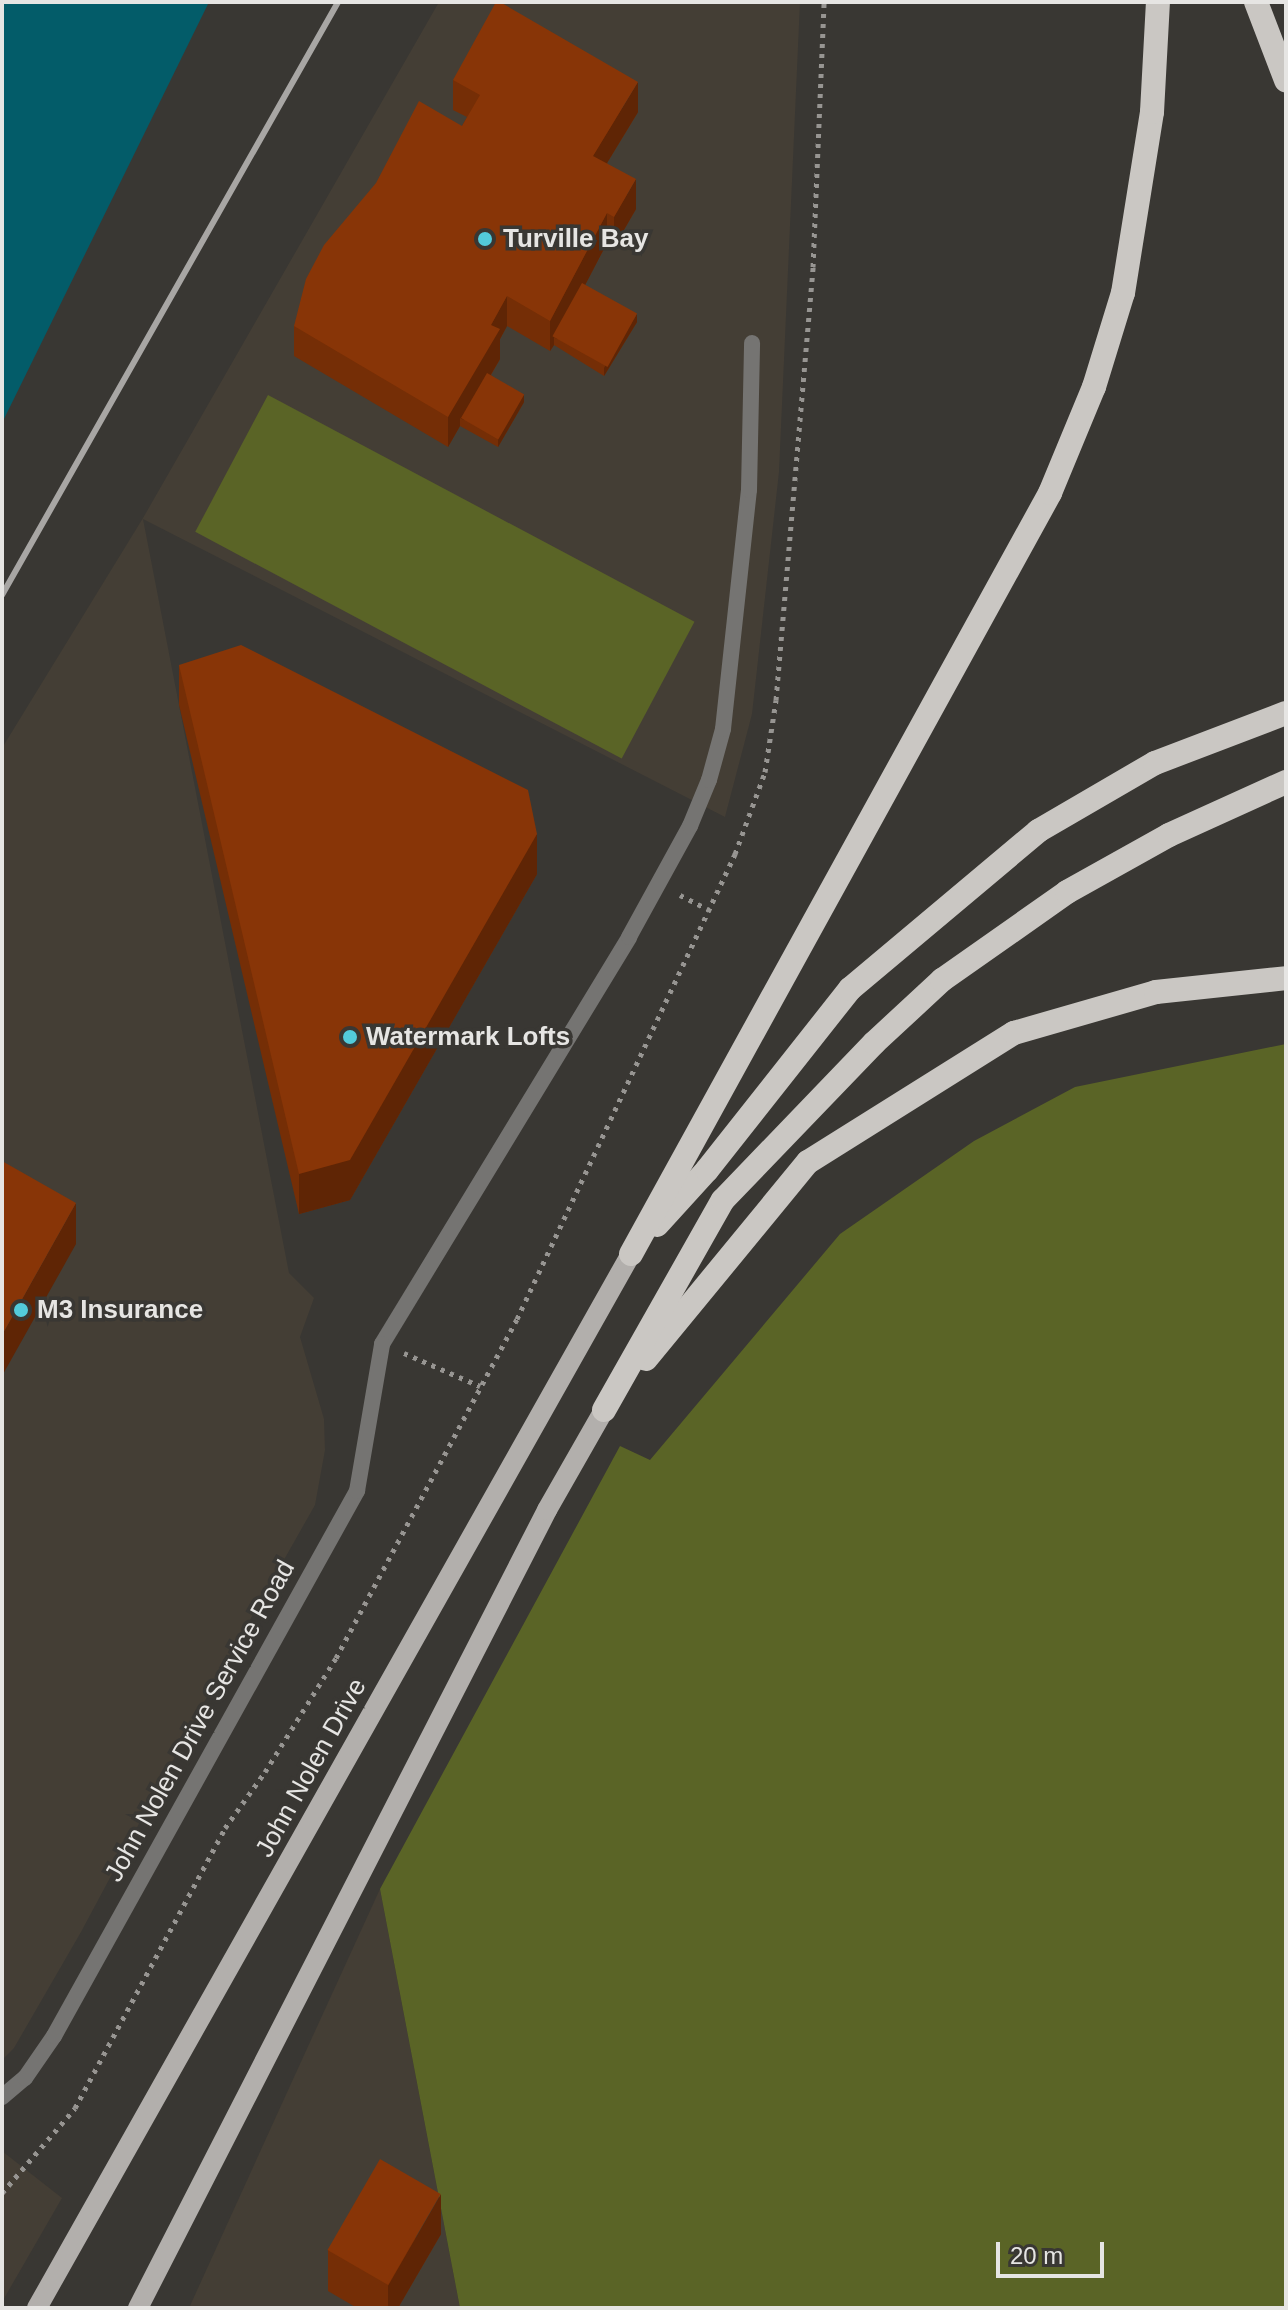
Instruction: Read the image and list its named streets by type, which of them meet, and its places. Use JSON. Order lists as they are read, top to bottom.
{
  "streets": {
    "main road": ["John Nolen Drive"],
    "street": ["John Nolen Drive Service Road"]
  },
  "places": ["Turville Bay", "Watermark Lofts", "M3 Insurance"],
  "scale_bar": "20 m"
}
